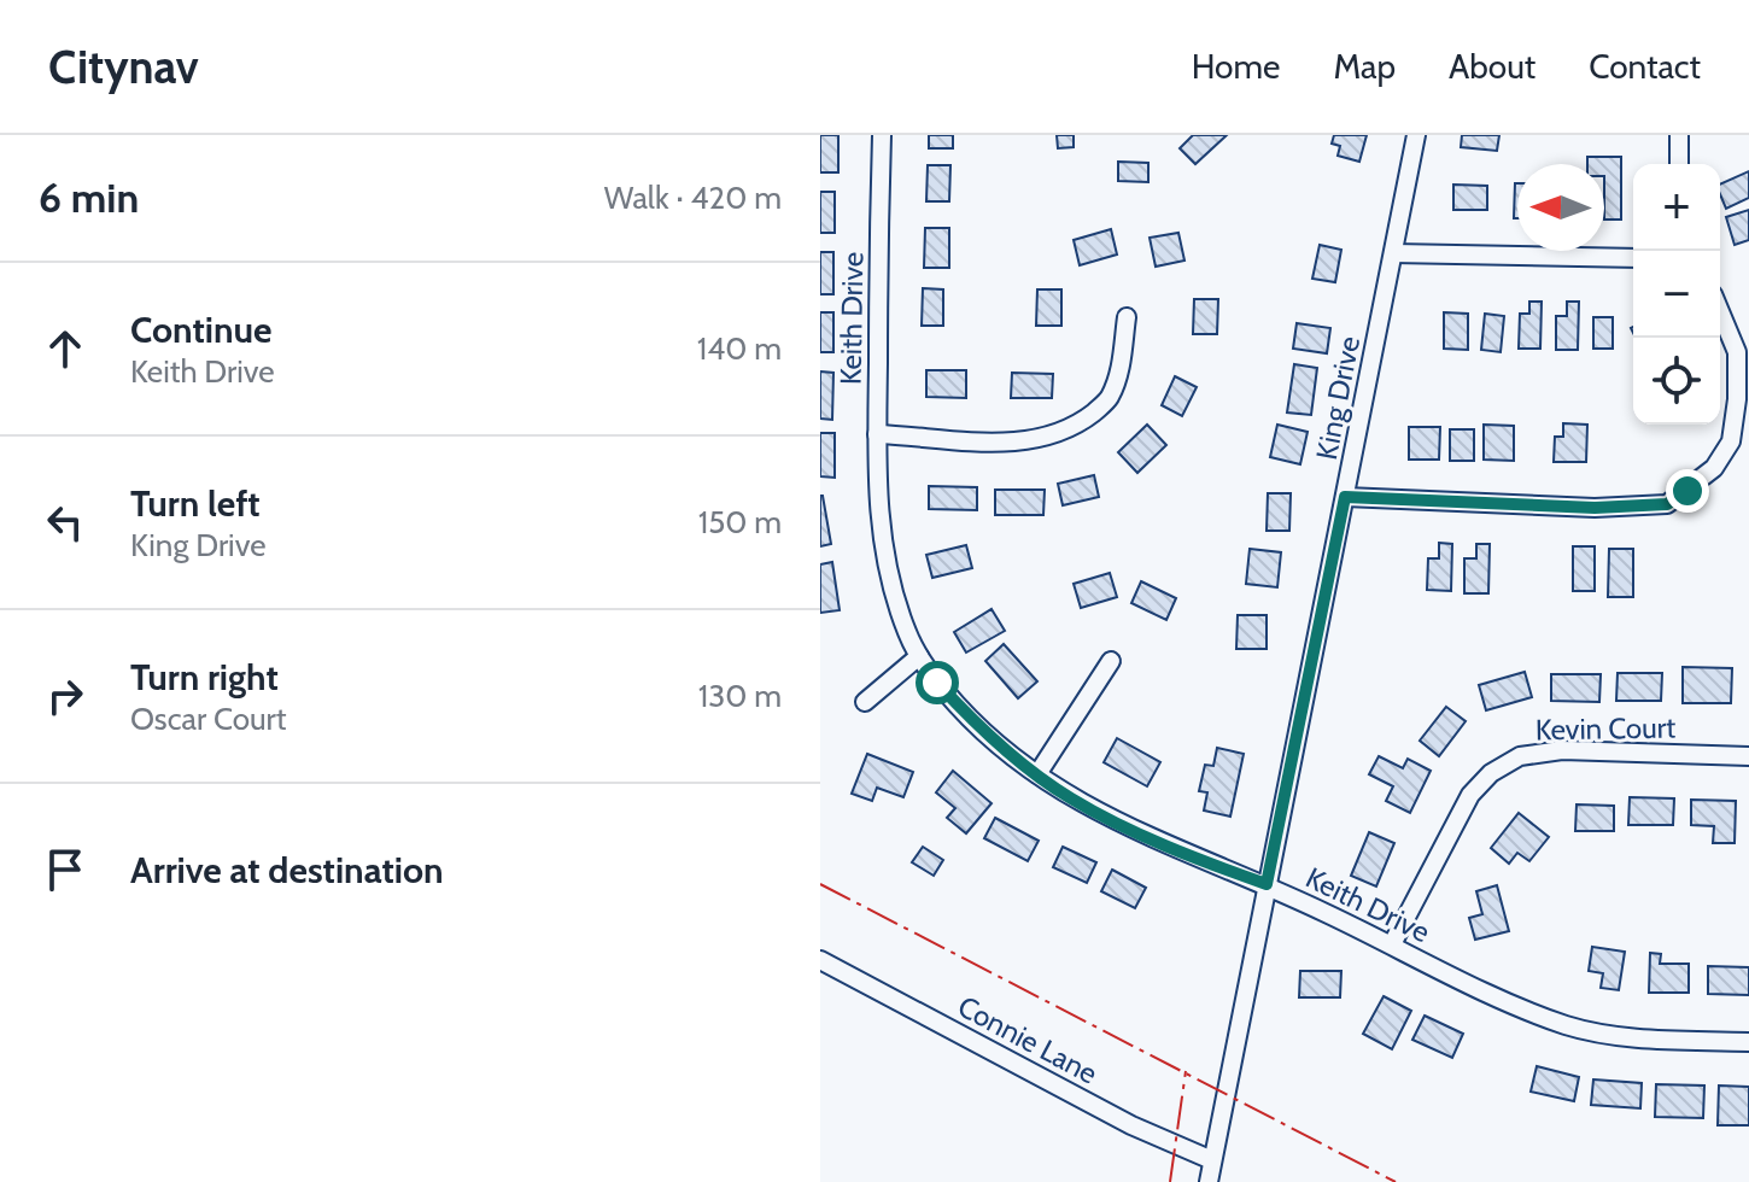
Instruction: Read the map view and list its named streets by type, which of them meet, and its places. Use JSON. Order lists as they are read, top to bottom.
{
  "streets": {
    "street": [
      "Keith Drive",
      "King Drive",
      "Kevin Court",
      "Connie Lane"
    ]
  },
  "crossings": [
    ["Keith Drive", "King Drive"],
    ["Keith Drive", "Kevin Court"],
    ["King Drive", "Connie Lane"]
  ],
  "north": "left",
  "page": {
    "header": "Citynav",
    "nav": [
      "Home",
      "Map",
      "About",
      "Contact"
    ],
    "heading": ["6 min", "Walk · 420 m"],
    "map_buttons": ["+", "−"],
    "list": [
      ["Continue", "Keith Drive", "140 m"],
      ["Turn left", "King Drive", "150 m"],
      ["Turn right", "Oscar Court", "130 m"],
      "Arrive at destination"
    ]
  }
}
